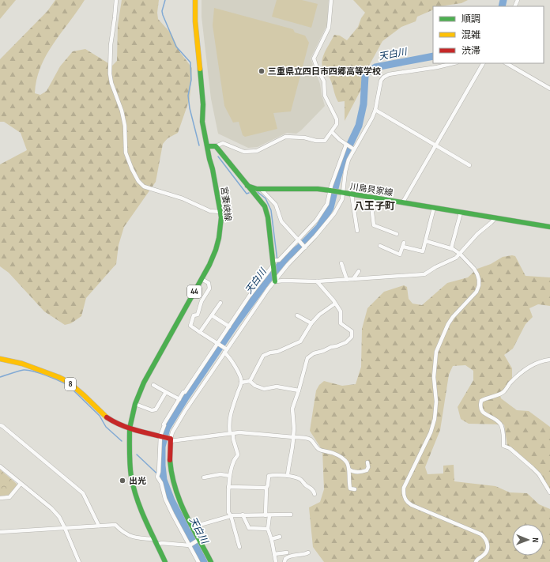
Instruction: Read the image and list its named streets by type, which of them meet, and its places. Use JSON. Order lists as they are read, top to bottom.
{
  "streets": {
    "main road": [
      "川島貝家線",
      "宮妻峡線",
      "44",
      "8"
    ]
  },
  "crossings": [
    ["宮妻峡線", "8"]
  ],
  "districts": ["八王子町"],
  "water": ["天白川"],
  "places": ["三重県立四日市四郷高等学校", "出光"],
  "legend": ["順調", "混雑", "渋滞"],
  "north": "right"
}
